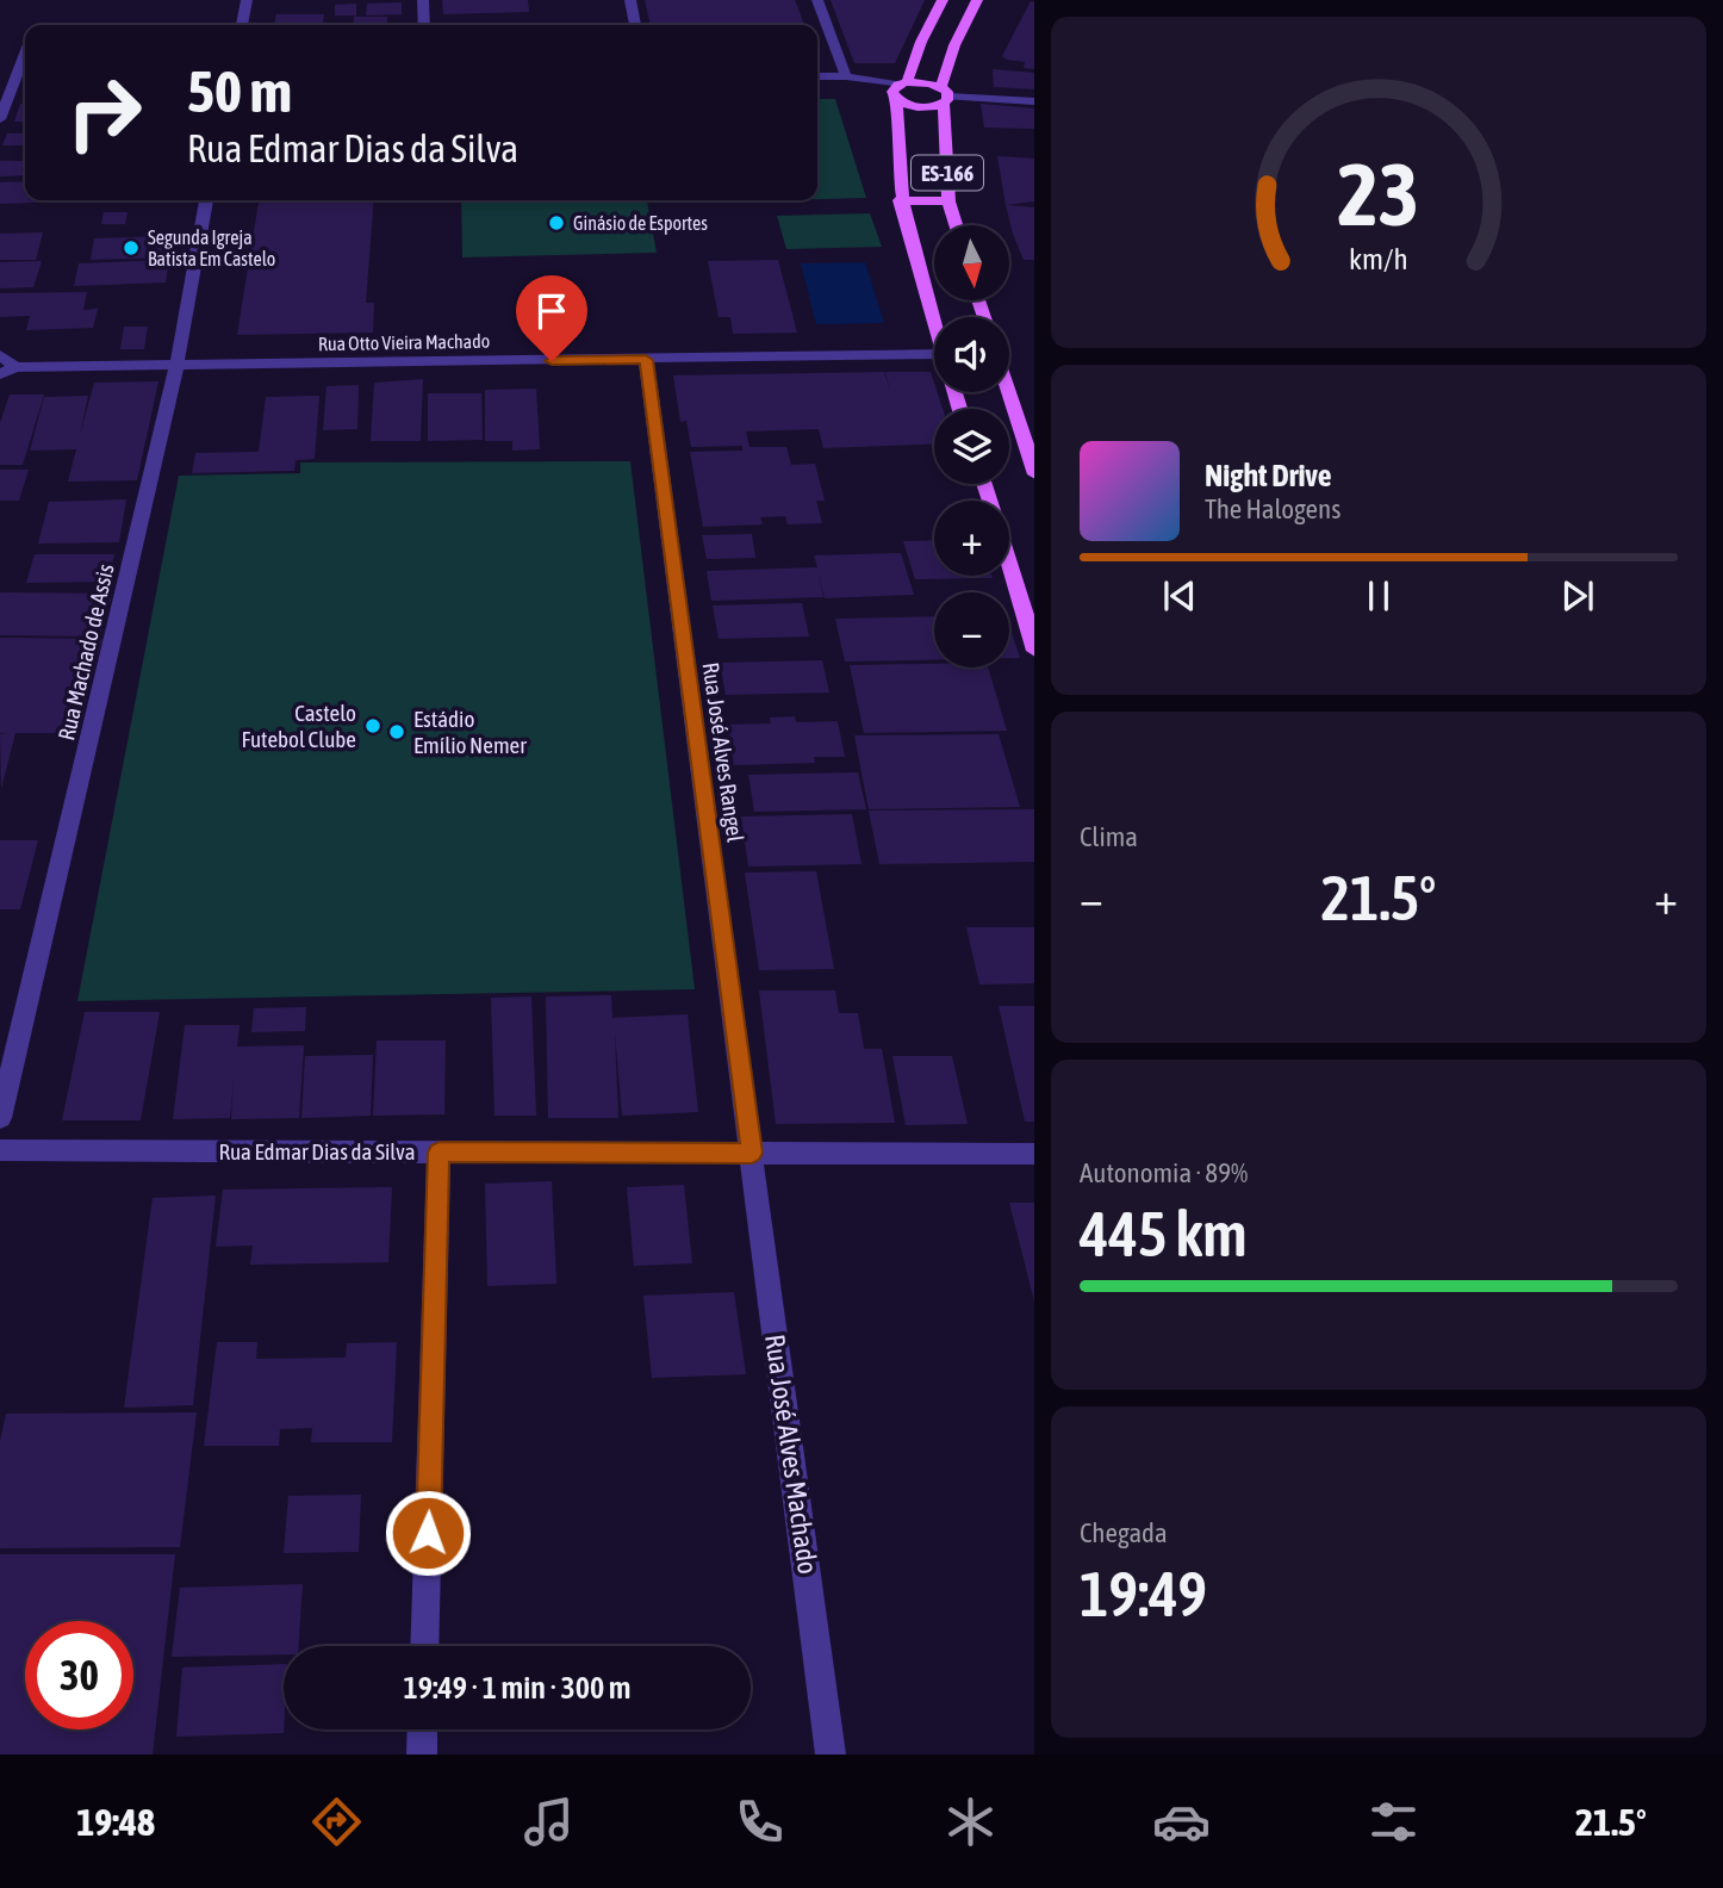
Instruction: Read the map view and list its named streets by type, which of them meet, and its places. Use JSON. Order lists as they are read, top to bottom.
{
  "streets": {
    "main road": ["ES-166"],
    "street": [
      "Rua Otto Vieira Machado",
      "Rua Machado de Assis",
      "Rua José Alves Rangel",
      "Rua Edmar Dias da Silva",
      "Rua José Alves Machado"
    ]
  },
  "crossings": [
    ["Rua Otto Vieira Machado", "Rua Machado de Assis"],
    ["Rua Otto Vieira Machado", "Rua José Alves Rangel"],
    ["Rua José Alves Rangel", "Rua Edmar Dias da Silva"],
    ["Rua José Alves Rangel", "Rua José Alves Machado"],
    ["Rua Edmar Dias da Silva", "Rua José Alves Machado"]
  ],
  "places": [
    "Ginásio de Esportes",
    "Segunda Igreja Batista Em Castelo",
    "Castelo Futebol Clube",
    "Estádio Emílio Nemer"
  ],
  "north": "bottom",
  "page": {
    "turn": ["50 m", "Rua Edmar Dias da Silva"],
    "map_buttons": ["+", "−"],
    "song": ["Night Drive", "The Halogens"],
    "tile": [
      "Clima",
      ["Autonomia · 89%", "445 km"],
      ["Chegada", "19:49"]
    ],
    "heat": ["−", "21.5°", "+"],
    "limit": "30",
    "trip": "19:49 · 1 min · 300 m",
    "tabs": ["19:48", "21.5°"],
    "gauge": ["23", "km/h"]
  }
}
